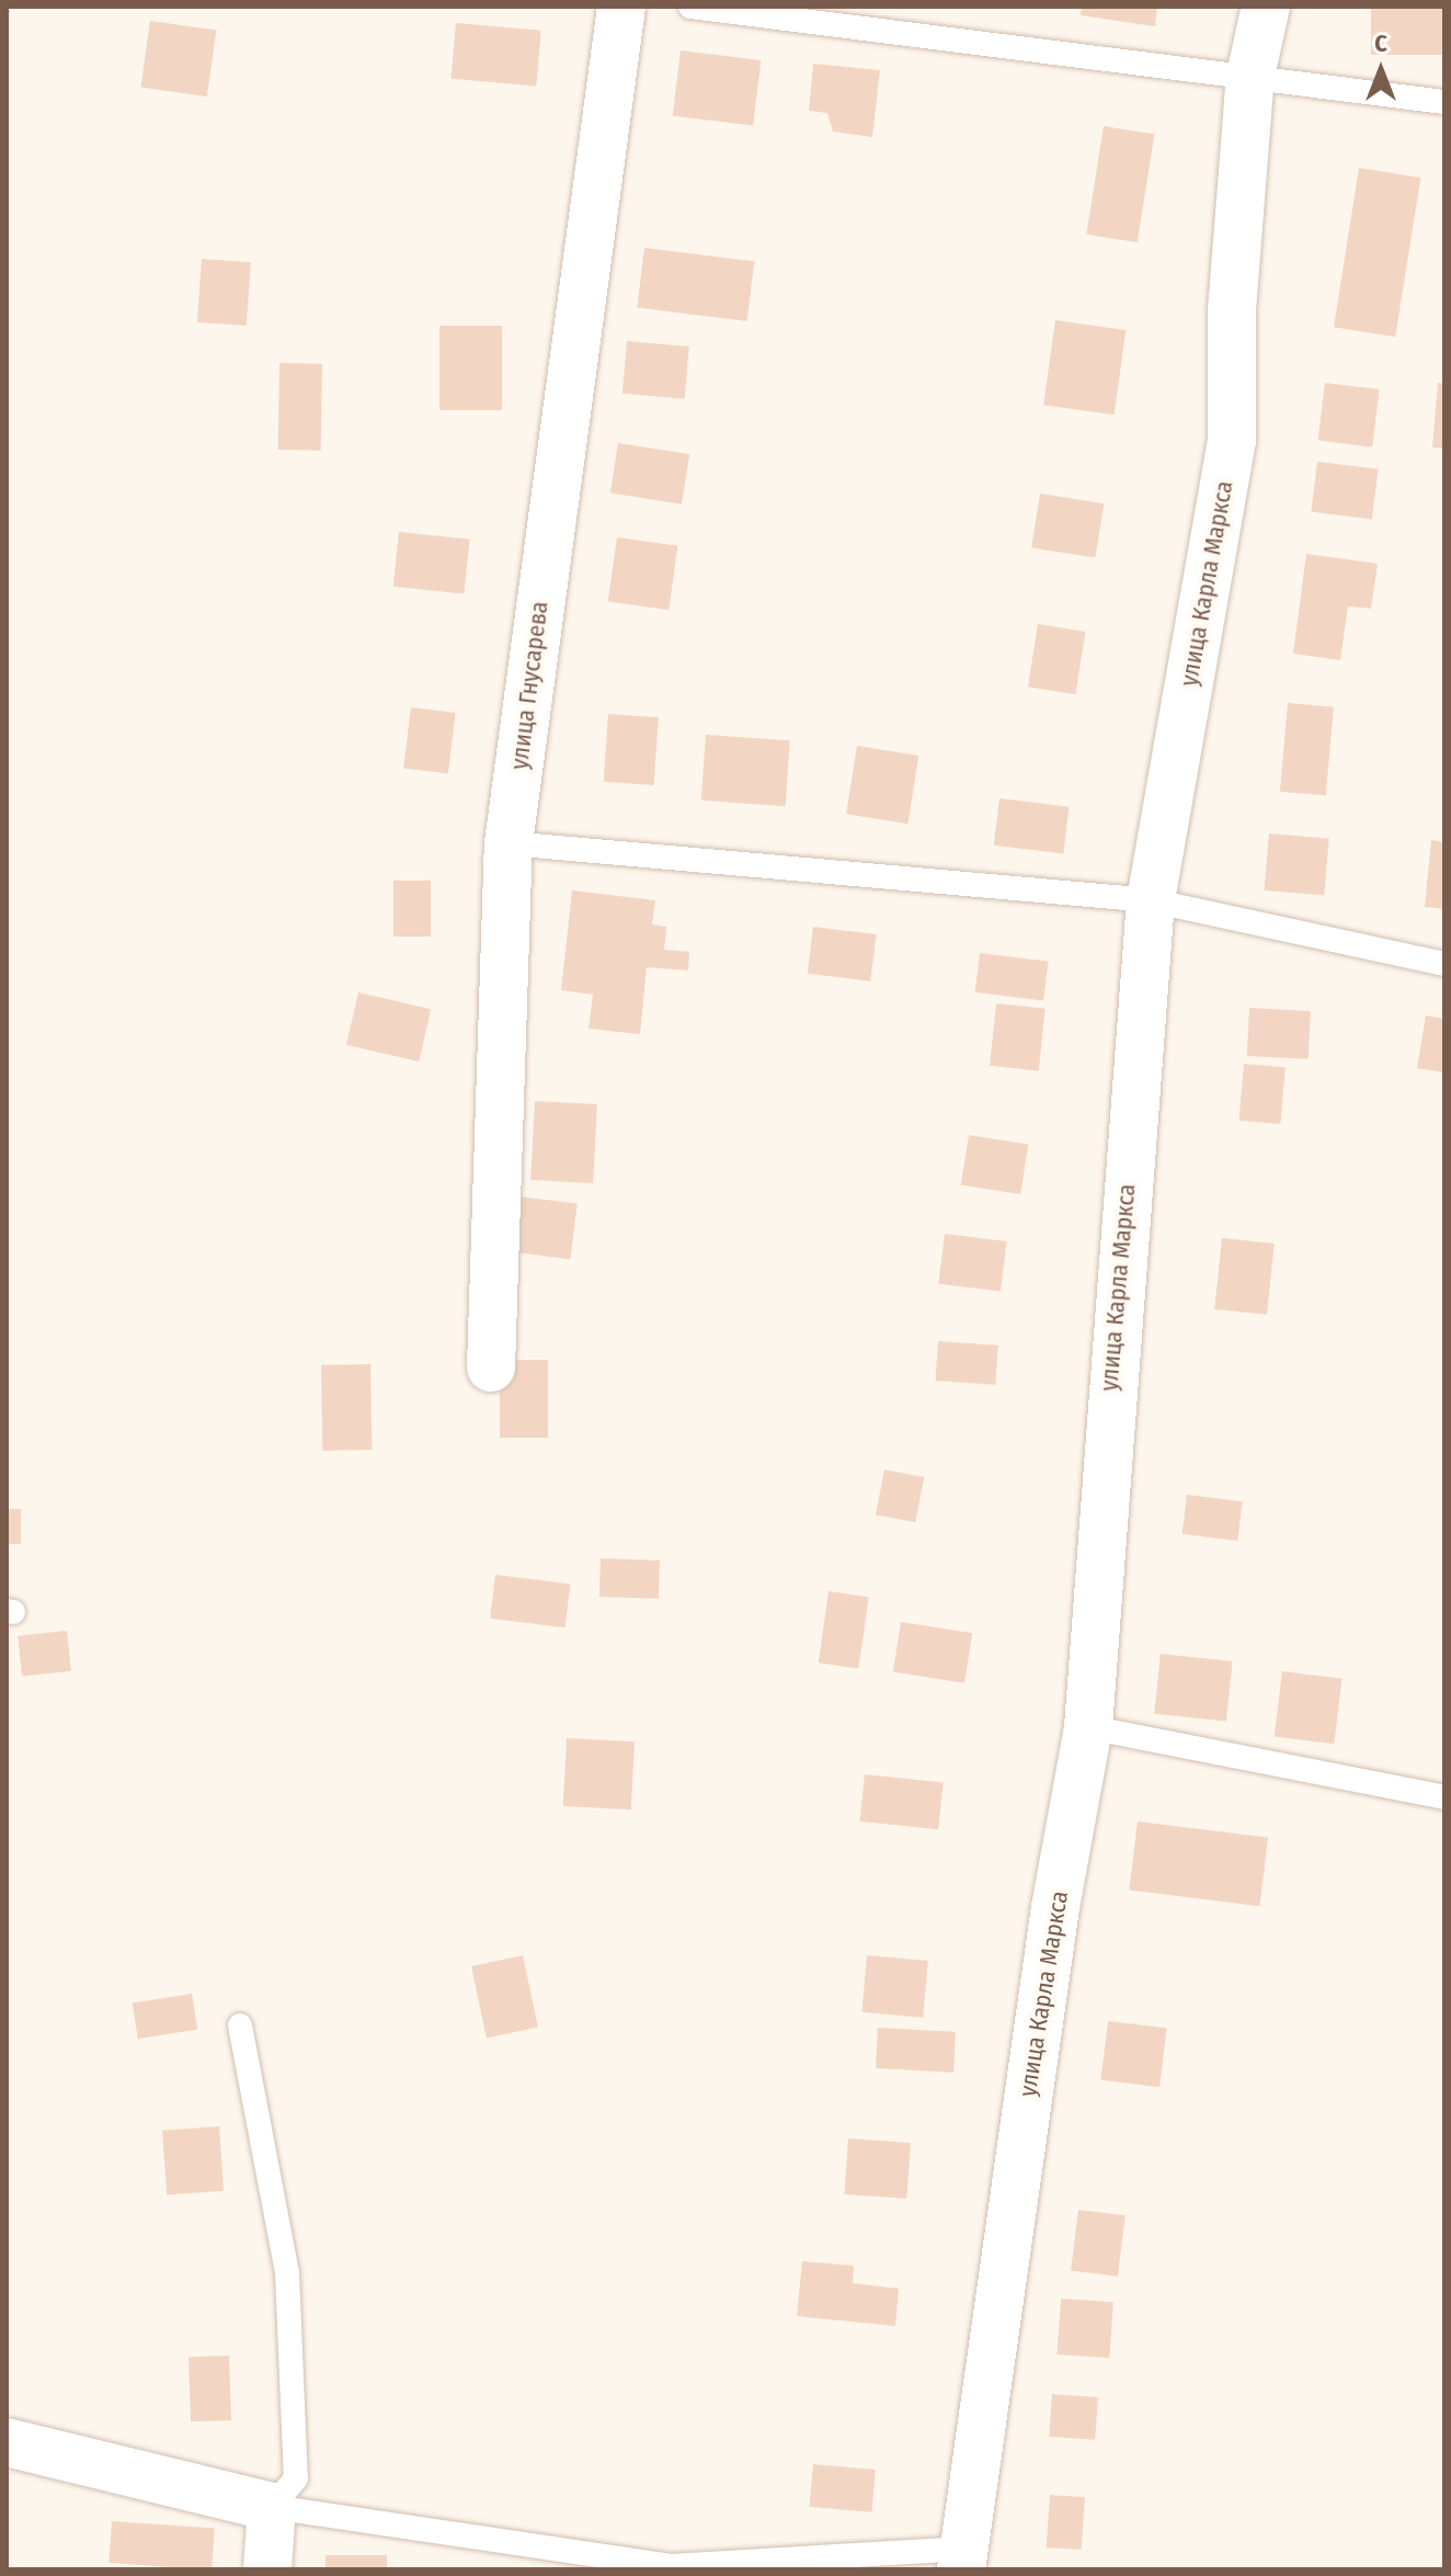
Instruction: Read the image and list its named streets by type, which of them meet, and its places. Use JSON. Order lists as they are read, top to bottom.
{
  "streets": {
    "street": ["улица Карла Маркса", "улица Гнусарева"]
  },
  "north": "top"
}
